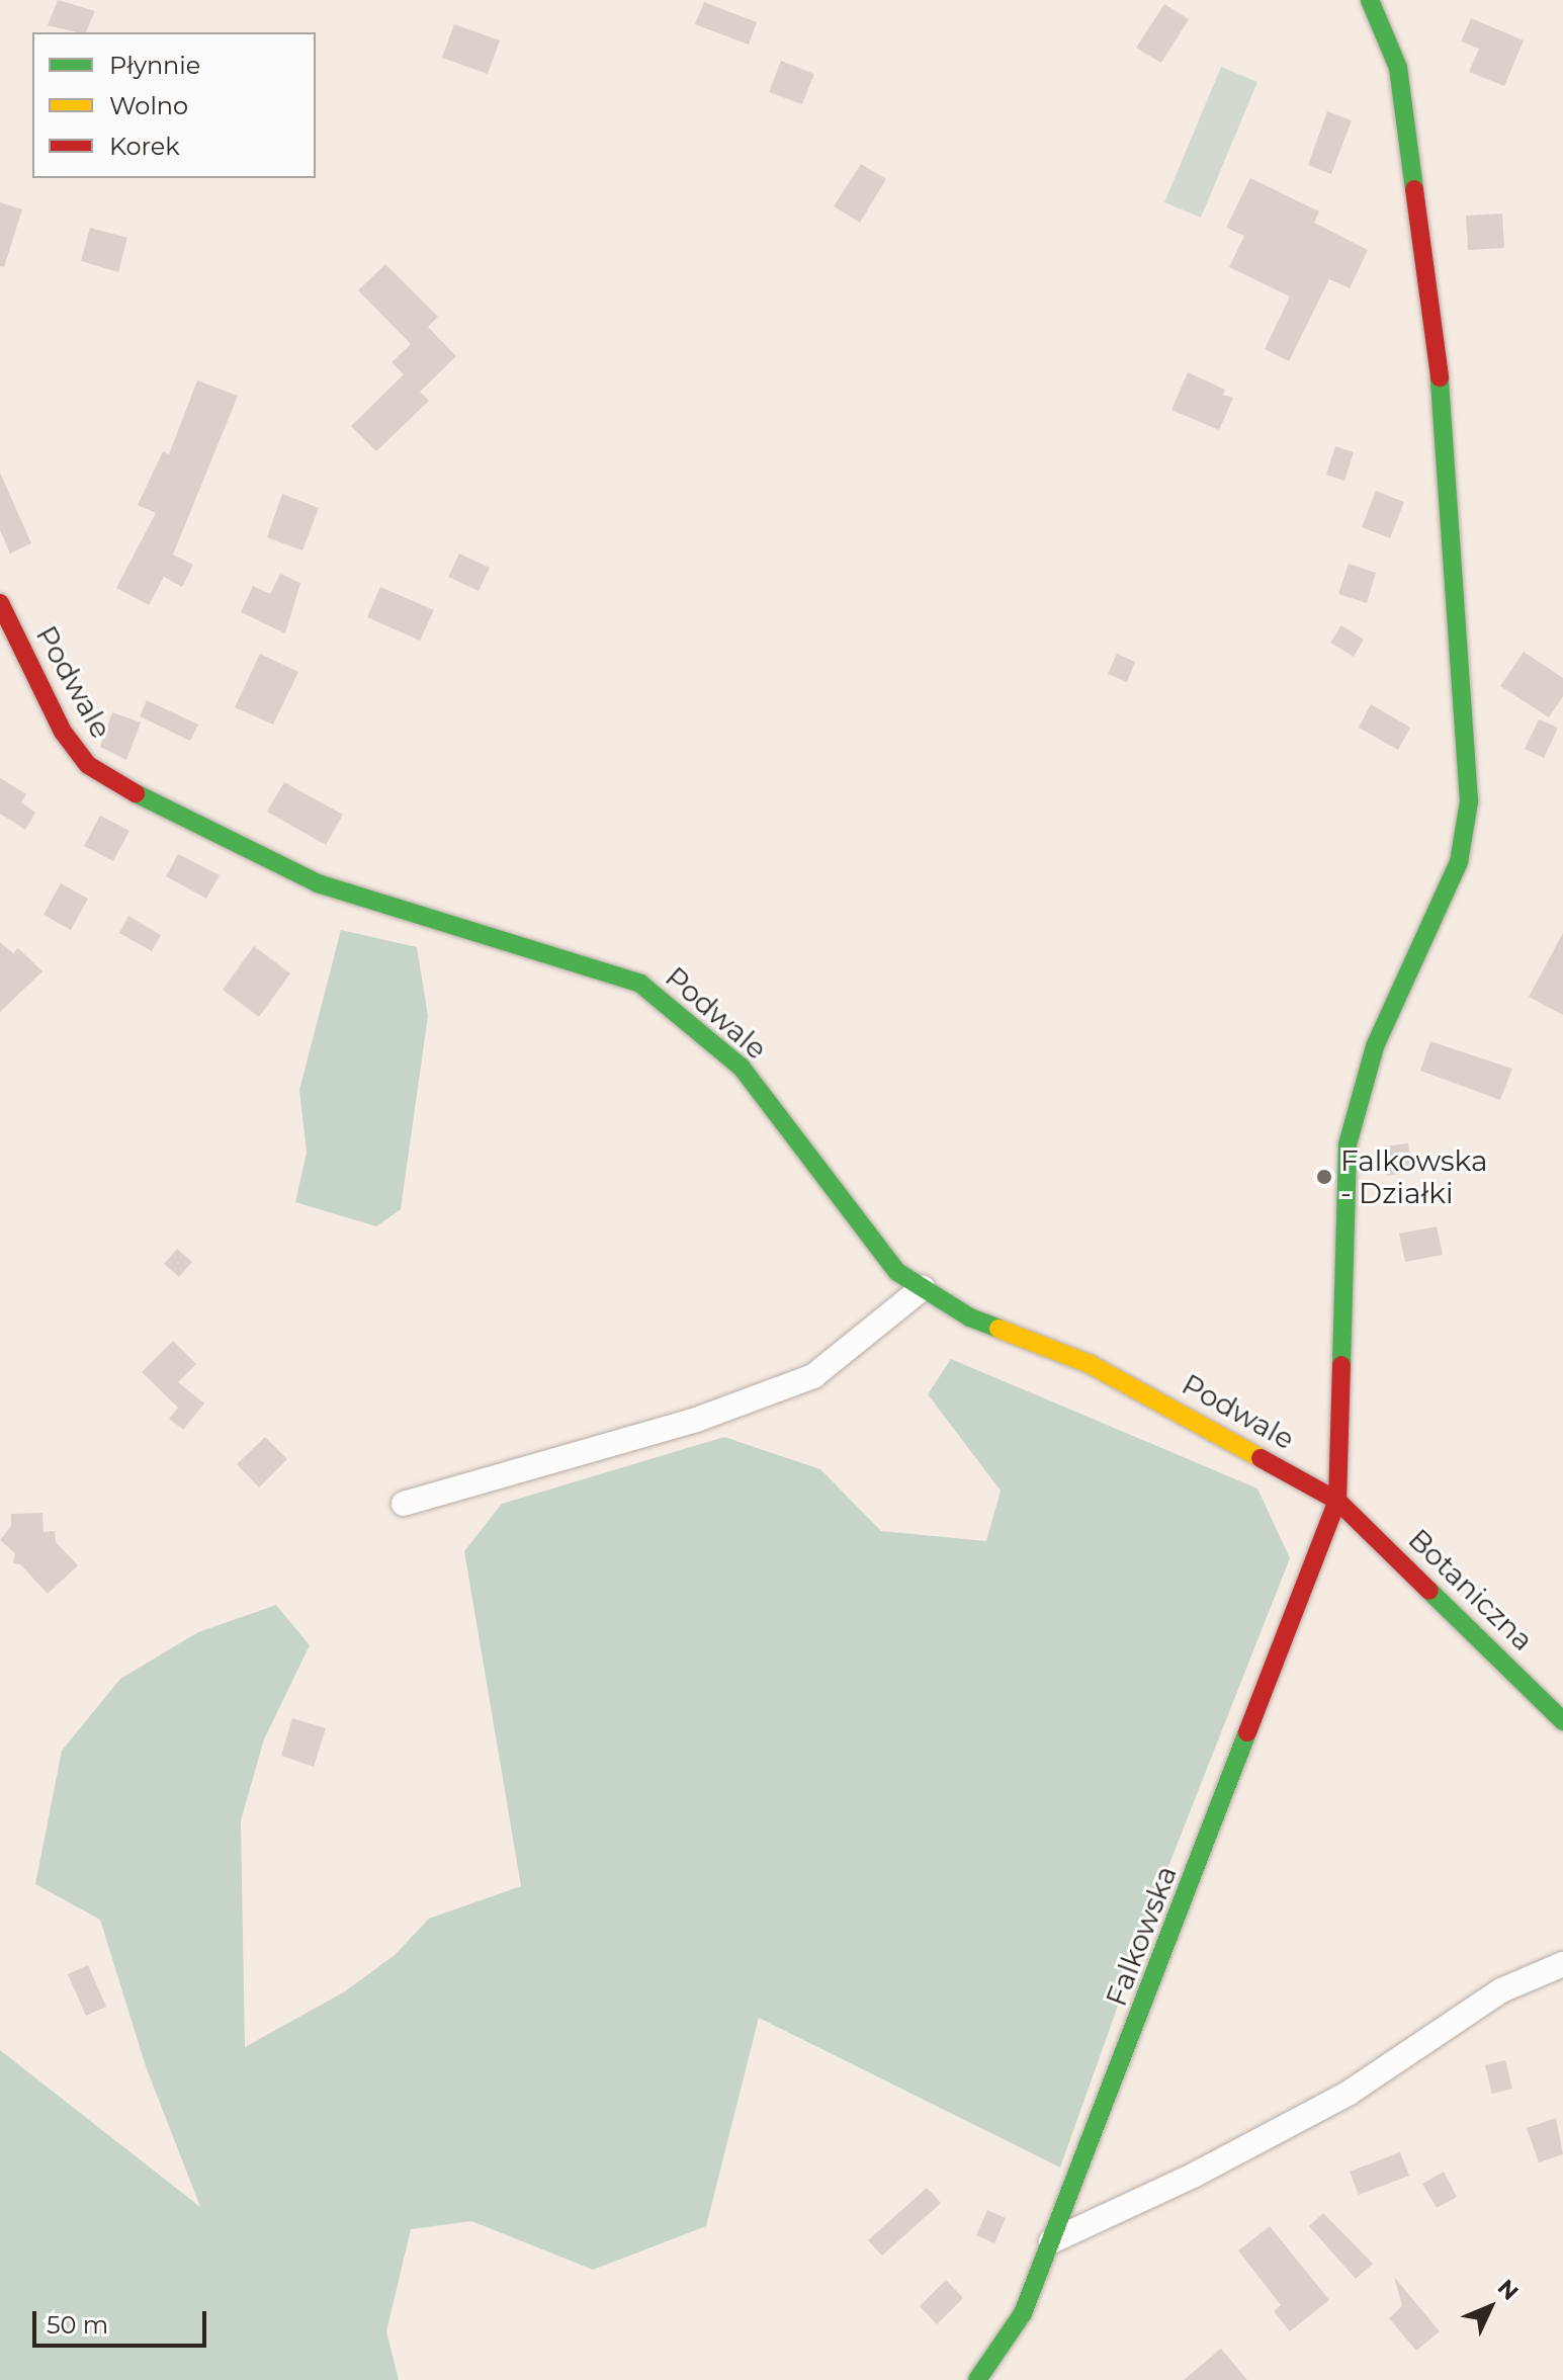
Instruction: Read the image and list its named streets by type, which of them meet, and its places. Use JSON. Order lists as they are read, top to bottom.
{
  "streets": {
    "street": ["Podwale", "Botaniczna", "Falkowska"]
  },
  "crossings": [
    ["Podwale", "Botaniczna"],
    ["Podwale", "Falkowska"],
    ["Botaniczna", "Falkowska"]
  ],
  "places": ["Falkowska - Działki"],
  "legend": ["Płynnie", "Wolno", "Korek"],
  "scale_bar": "50 m",
  "north": "top right"
}
